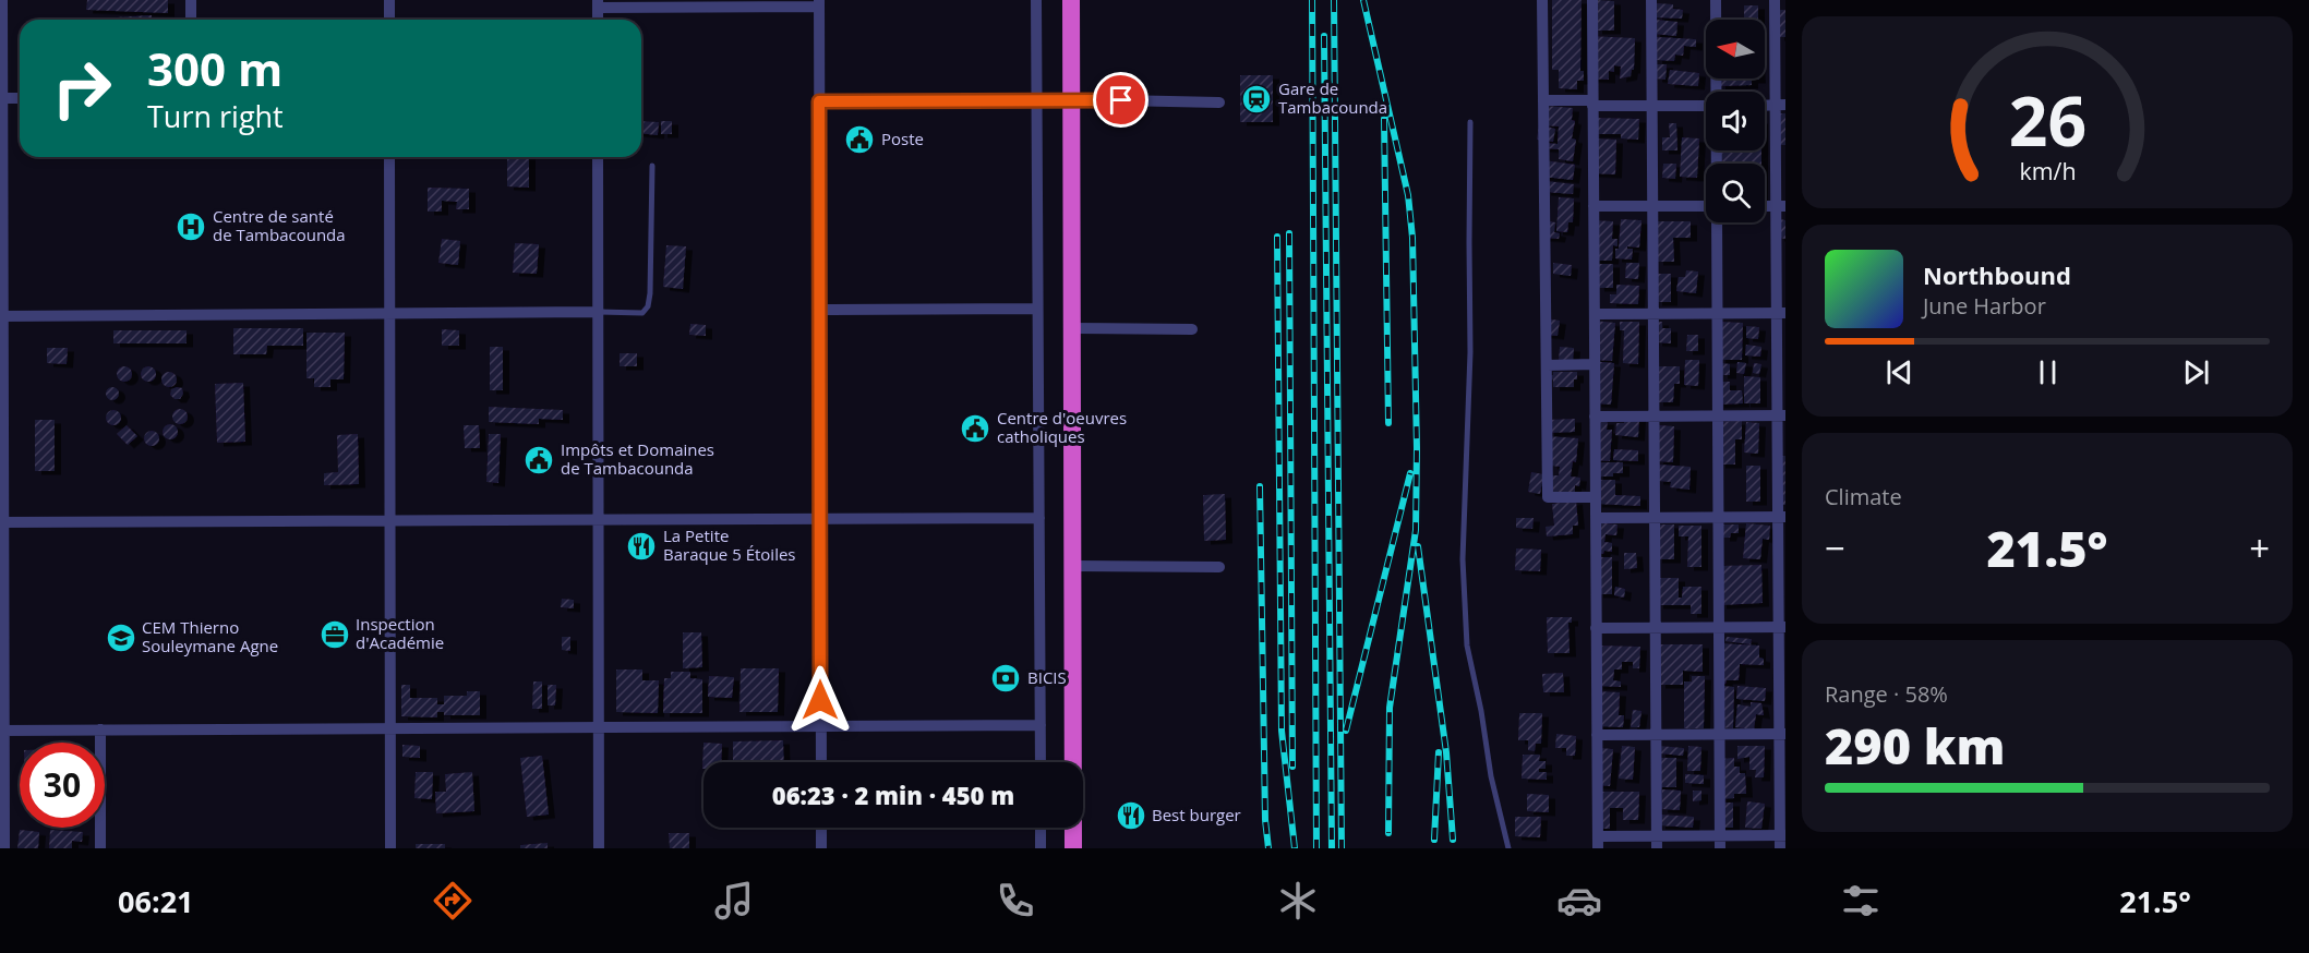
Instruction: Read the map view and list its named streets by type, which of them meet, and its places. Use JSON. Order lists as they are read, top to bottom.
{
  "places": {
    "station": ["Gare de Tambacounda"],
    "public building": ["Poste", "Centre d'oeuvres catholiques", "Impôts et Domaines de Tambacounda"],
    "hospital": ["Centre de santé de Tambacounda"],
    "restaurant": ["La Petite Baraque 5 Étoiles", "Best burger"],
    "office": ["Inspection d'Académie"],
    "school or university": ["CEM Thierno Souleymane Agne"],
    "bank": ["BICIS"]
  },
  "north": "left",
  "page": {
    "turn": ["300 m", "Turn right"],
    "song": ["Northbound", "June Harbor"],
    "tile": [
      "Climate",
      ["Range · 58%", "290 km"]
    ],
    "heat": ["−", "21.5°", "+"],
    "limit": "30",
    "trip": "06:23 · 2 min · 450 m",
    "tabs": ["06:21", "21.5°"],
    "gauge": ["26", "km/h"]
  }
}
